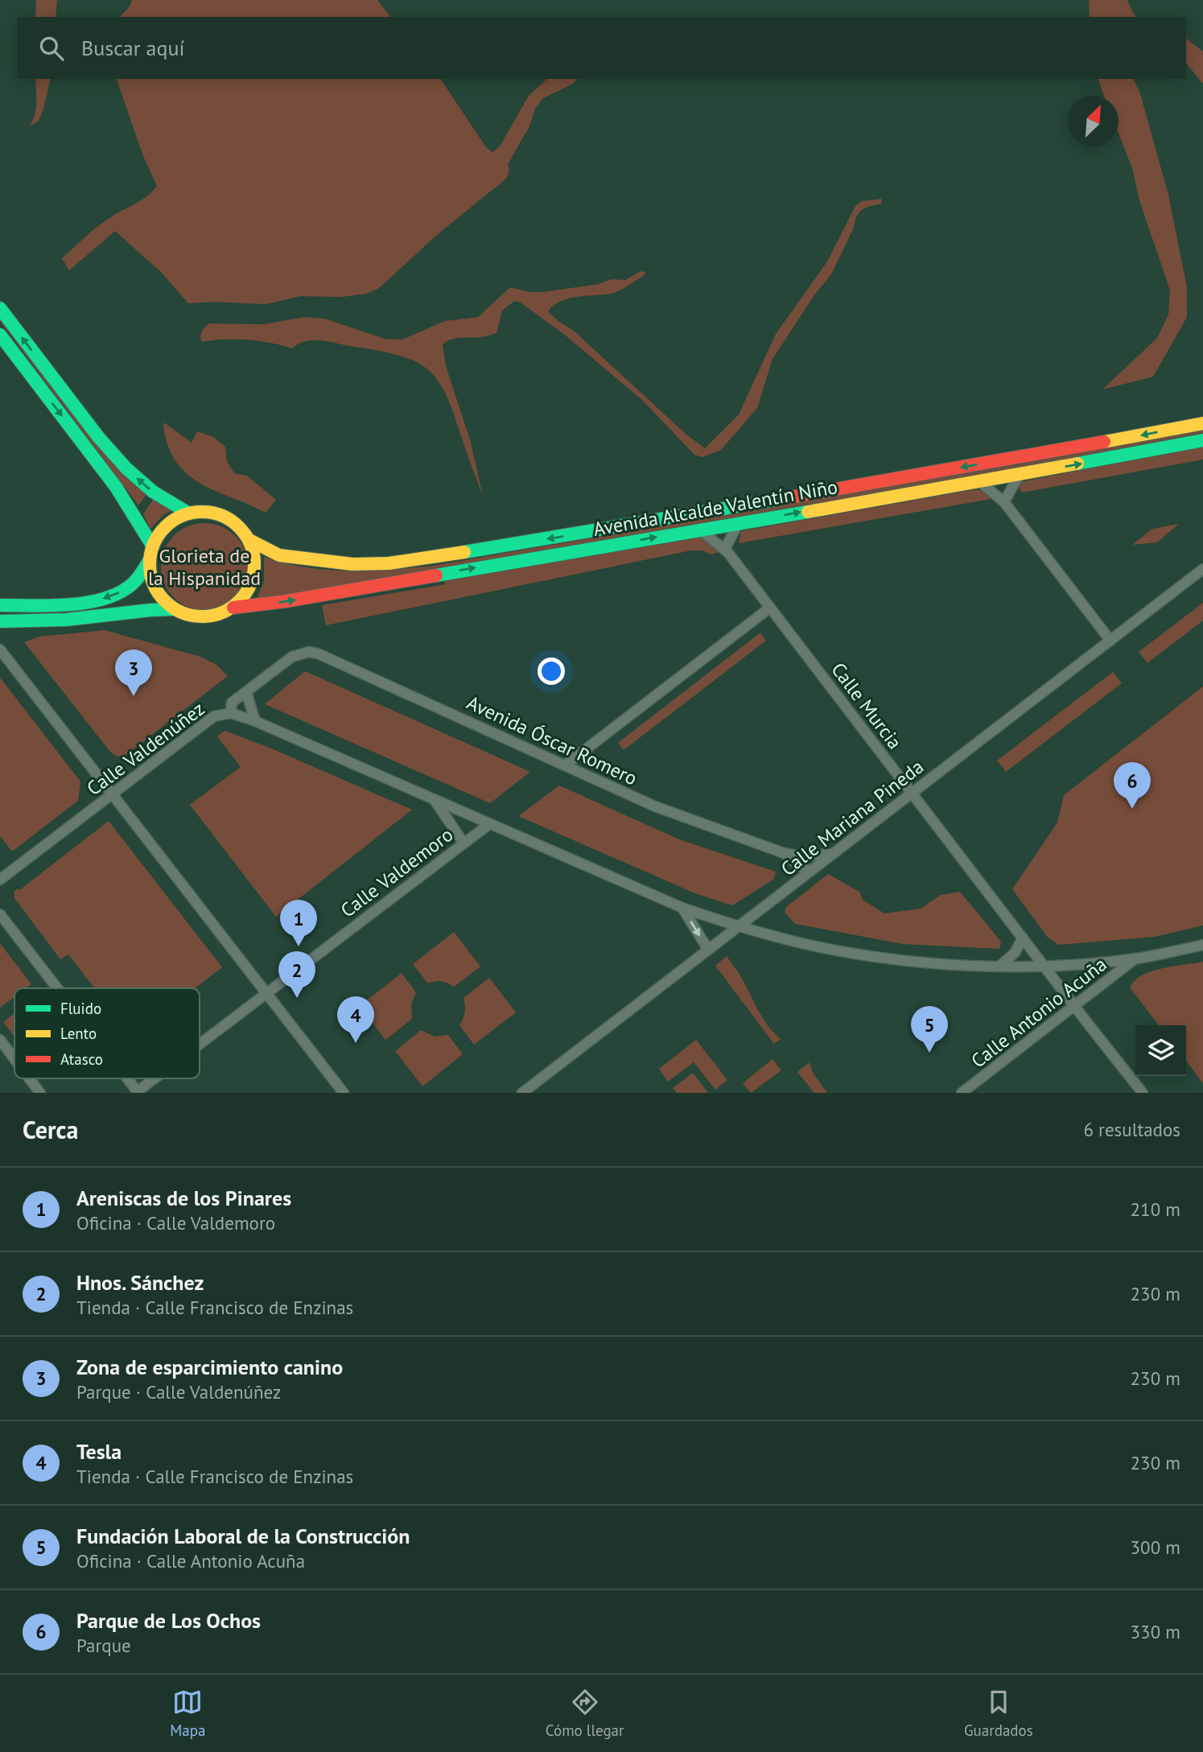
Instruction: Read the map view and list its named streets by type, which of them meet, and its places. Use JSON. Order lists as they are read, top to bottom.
{
  "streets": {
    "main road": ["Avenida Alcalde Valentín Niño"],
    "street": [
      "Calle Murcia",
      "Avenida Óscar Romero",
      "Calle Valdenúñez",
      "Calle Mariana Pineda",
      "Calle Valdemoro",
      "Calle Antonio Acuña"
    ]
  },
  "crossings": [
    ["Avenida Alcalde Valentín Niño", "Calle Murcia"],
    ["Calle Murcia", "Calle Mariana Pineda"],
    ["Calle Murcia", "Calle Antonio Acuña"],
    ["Avenida Óscar Romero", "Calle Valdenúñez"],
    ["Avenida Óscar Romero", "Calle Mariana Pineda"]
  ],
  "parks": ["Glorieta de la Hispanidad"],
  "legend": ["Fluido", "Lento", "Atasco"],
  "north": "top right",
  "page": {
    "search": "Buscar aquí",
    "pins": [
      "3",
      "6",
      "1",
      "2",
      "4",
      "5"
    ],
    "heading": ["Cerca", "6 resultados"],
    "list": [
      {
        "mark": "1",
        "name": "Areniscas de los Pinares",
        "note": "Oficina · Calle Valdemoro",
        "value": "210 m"
      },
      {
        "mark": "2",
        "name": "Hnos. Sánchez",
        "note": "Tienda · Calle Francisco de Enzinas",
        "value": "230 m"
      },
      {
        "mark": "3",
        "name": "Zona de esparcimiento canino",
        "note": "Parque · Calle Valdenúñez",
        "value": "230 m"
      },
      {
        "mark": "4",
        "name": "Tesla",
        "note": "Tienda · Calle Francisco de Enzinas",
        "value": "230 m"
      },
      {
        "mark": "5",
        "name": "Fundación Laboral de la Construcción",
        "note": "Oficina · Calle Antonio Acuña",
        "value": "300 m"
      },
      {
        "mark": "6",
        "name": "Parque de Los Ochos",
        "note": "Parque",
        "value": "330 m"
      }
    ],
    "nav": ["Mapa", "Cómo llegar", "Guardados"]
  }
}
